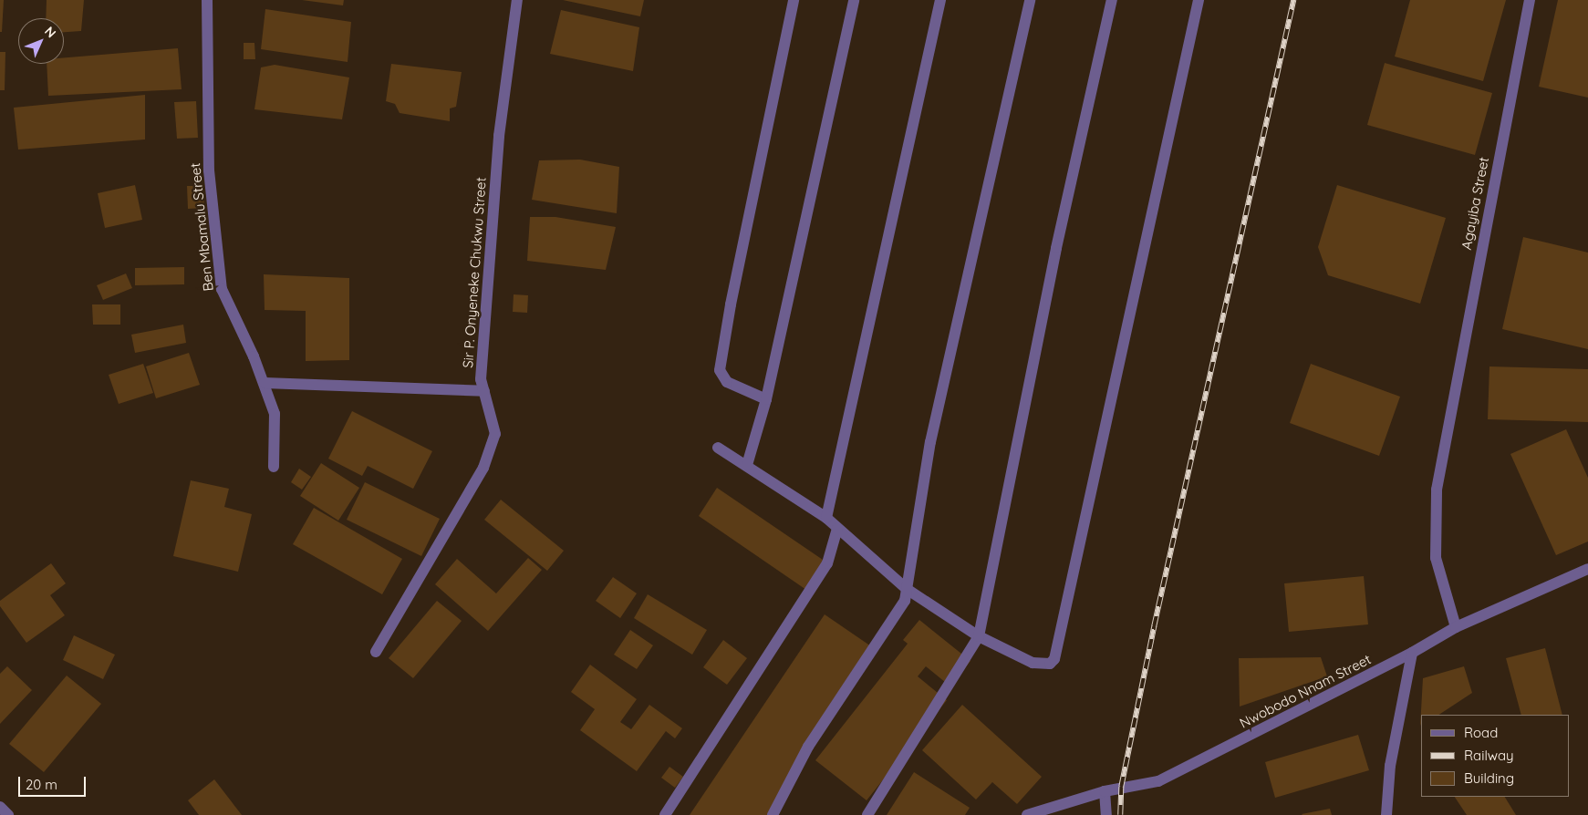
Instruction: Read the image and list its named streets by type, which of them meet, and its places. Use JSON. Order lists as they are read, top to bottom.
{
  "streets": {
    "street": [
      "Agayiba Street",
      "Ben Mbamalu Street",
      "Sir P. Onyeneke Chukwu Street",
      "Nwobodo Nnam Street"
    ]
  },
  "crossings": [
    ["Agayiba Street", "Nwobodo Nnam Street"]
  ],
  "legend": ["Road", "Railway", "Building"],
  "scale_bar": "20 m",
  "north": "top right"
}
